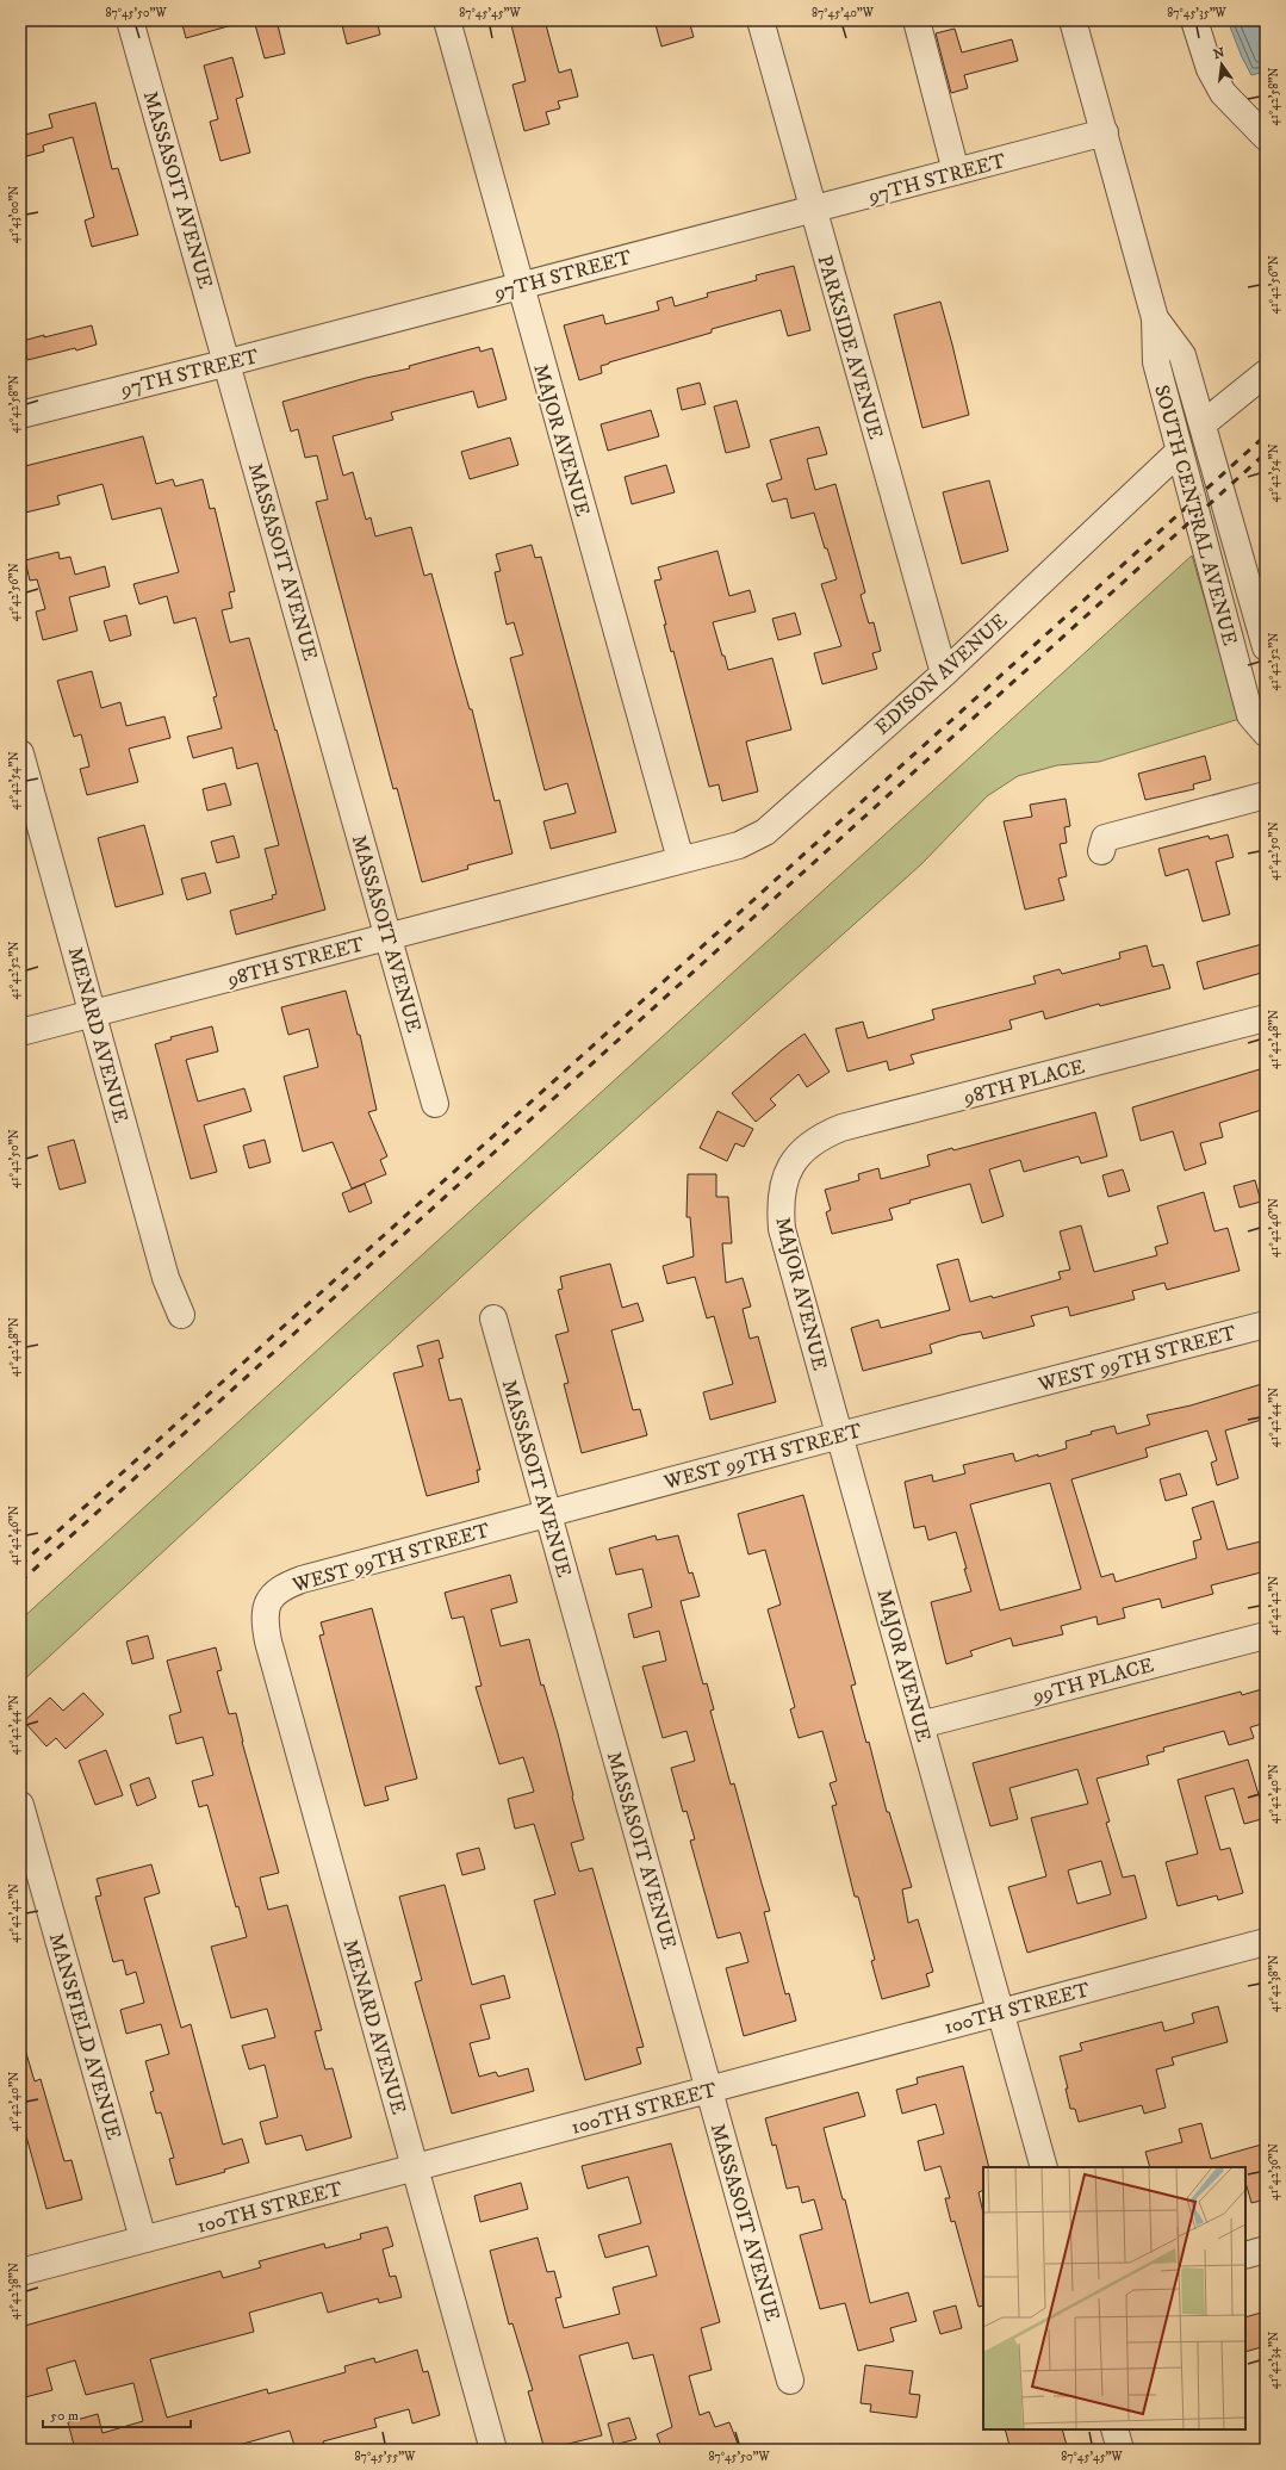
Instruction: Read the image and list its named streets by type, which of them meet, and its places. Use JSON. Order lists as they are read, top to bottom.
{
  "streets": {
    "street": [
      "97TH STREET",
      "MASSASOIT AVENUE",
      "PARKSIDE AVENUE",
      "MAJOR AVENUE",
      "SOUTH CENTRAL AVENUE",
      "EDISON AVENUE",
      "98TH STREET",
      "MENARD AVENUE",
      "98TH PLACE",
      "WEST 99TH STREET",
      "99TH PLACE",
      "100TH STREET",
      "MANSFIELD AVENUE"
    ]
  },
  "crossings": [
    ["97TH STREET", "MASSASOIT AVENUE"],
    ["97TH STREET", "PARKSIDE AVENUE"],
    ["97TH STREET", "MAJOR AVENUE"],
    ["97TH STREET", "SOUTH CENTRAL AVENUE"],
    ["MASSASOIT AVENUE", "98TH STREET"],
    ["MASSASOIT AVENUE", "WEST 99TH STREET"],
    ["MASSASOIT AVENUE", "100TH STREET"],
    ["PARKSIDE AVENUE", "EDISON AVENUE"],
    ["MAJOR AVENUE", "EDISON AVENUE"],
    ["MAJOR AVENUE", "98TH STREET"],
    ["MAJOR AVENUE", "98TH PLACE"],
    ["MAJOR AVENUE", "WEST 99TH STREET"],
    ["MAJOR AVENUE", "99TH PLACE"],
    ["MAJOR AVENUE", "100TH STREET"],
    ["SOUTH CENTRAL AVENUE", "EDISON AVENUE"],
    ["EDISON AVENUE", "98TH STREET"],
    ["98TH STREET", "MENARD AVENUE"],
    ["MENARD AVENUE", "WEST 99TH STREET"],
    ["MENARD AVENUE", "100TH STREET"],
    ["100TH STREET", "MANSFIELD AVENUE"]
  ],
  "scale_bar": "50 m",
  "north": "top",
  "coordinates": [
    "87°45'50\"W",
    "87°45'45\"W",
    "87°45'40\"W",
    "87°45'35\"W",
    "41°42'58\"N",
    "41°43'00\"N",
    "41°42'56\"N",
    "41°42'54\"N",
    "41°42'52\"N",
    "41°42'50\"N",
    "41°42'48\"N",
    "41°42'46\"N",
    "41°42'44\"N",
    "41°42'42\"N",
    "41°42'40\"N",
    "41°42'38\"N",
    "41°42'36\"N",
    "41°42'34\"N",
    "87°45'55\"W"
  ]
}
